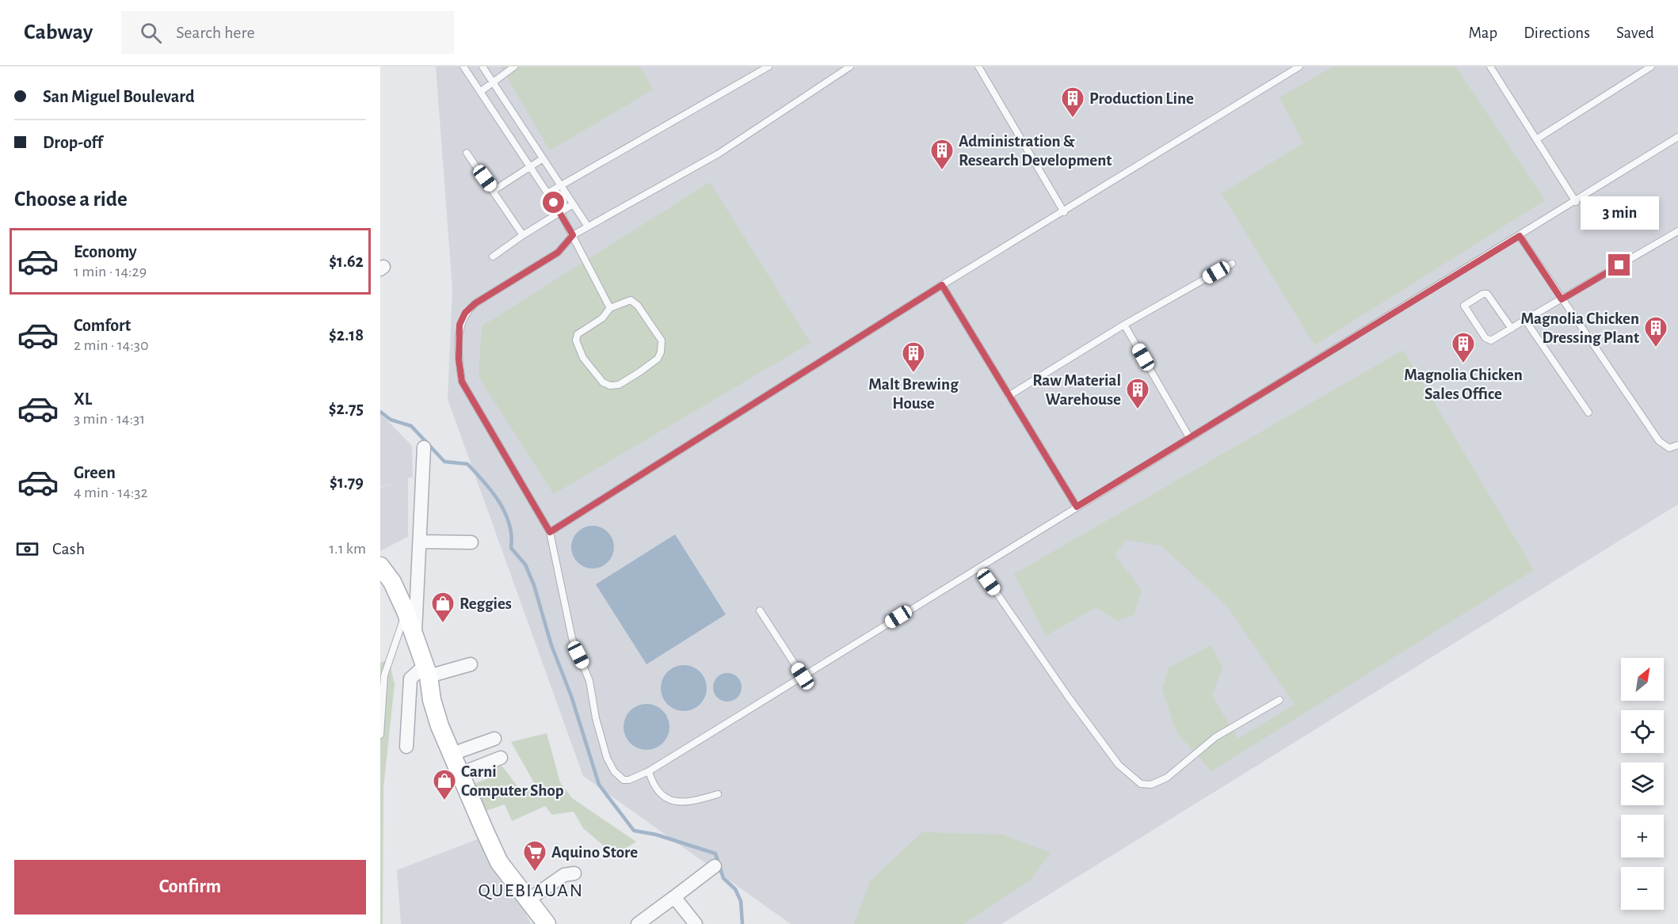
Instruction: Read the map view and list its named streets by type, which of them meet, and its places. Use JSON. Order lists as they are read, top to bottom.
{
  "districts": ["QUEBIAUAN"],
  "places": {
    "building": [
      "Production Line",
      "Administration & Research Development",
      "Magnolia Chicken Dressing Plant",
      "Magnolia Chicken Sales Office",
      "Malt Brewing House",
      "Raw Material Warehouse"
    ],
    "shop": ["Reggies", "Carni Computer Shop"],
    "supermarket": ["Aquino Store"]
  },
  "north": "top right",
  "page": {
    "header": "Cabway",
    "search": "Search here",
    "nav": ["Map", "Directions", "Saved"],
    "banner": ["San Miguel Boulevard", "Drop-off"],
    "heading": "Choose a ride",
    "bubble": "3 min",
    "list": [
      {
        "name": "Economy",
        "note": "1 min · 14:29",
        "value": "$1.62"
      },
      {
        "name": "Comfort",
        "note": "2 min · 14:30",
        "value": "$2.18"
      },
      {
        "name": "XL",
        "note": "3 min · 14:31",
        "value": "$2.75"
      },
      {
        "name": "Green",
        "note": "4 min · 14:32",
        "value": "$1.79"
      }
    ],
    "pay": ["Cash", "1.1 km"],
    "map_buttons": ["+", "−"],
    "buttons": "Confirm"
  }
}
